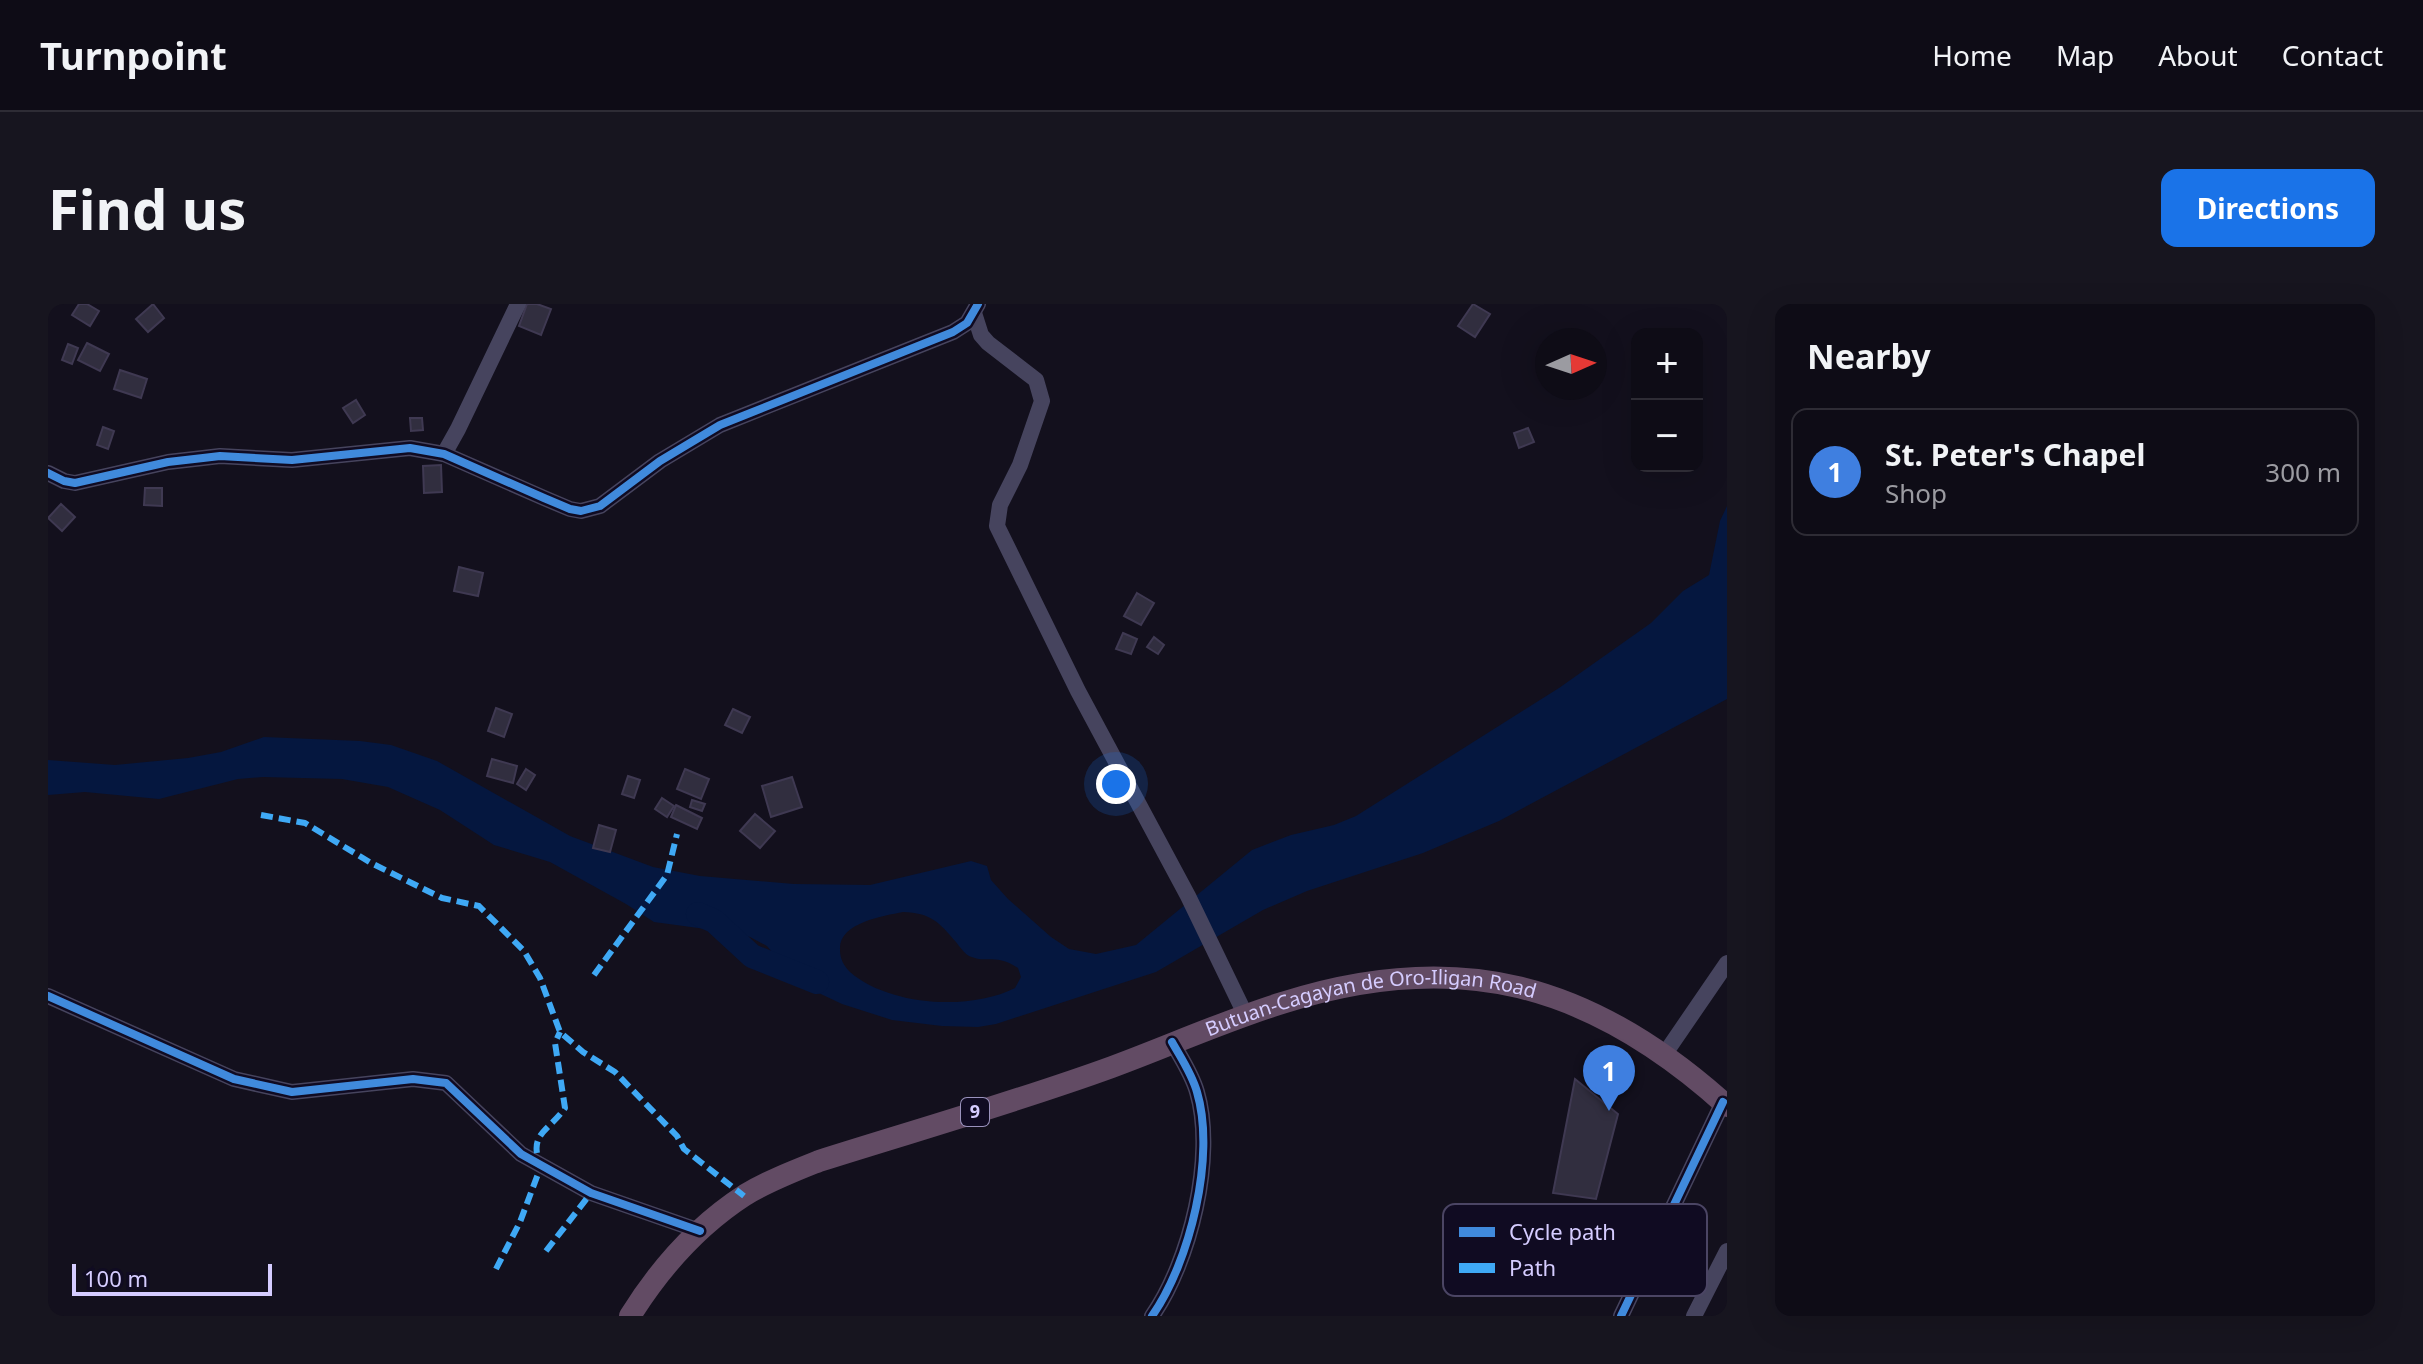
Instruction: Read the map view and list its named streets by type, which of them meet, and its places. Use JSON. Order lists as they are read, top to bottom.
{
  "streets": {
    "highway": ["Butuan-Cagayan de Oro-Iligan Road", "9"]
  },
  "legend": ["Cycle path", "Path"],
  "scale_bar": "100 m",
  "north": "right",
  "page": {
    "header": "Turnpoint",
    "nav": [
      "Home",
      "Map",
      "About",
      "Contact"
    ],
    "buttons": "Directions",
    "title": "Find us",
    "heading": "Nearby",
    "map_buttons": ["+", "−"],
    "list": [
      {
        "mark": "1",
        "name": "St. Peter's Chapel",
        "note": "Shop",
        "value": "300 m"
      }
    ],
    "pins": "1",
    "scale": "100 m"
  }
}
